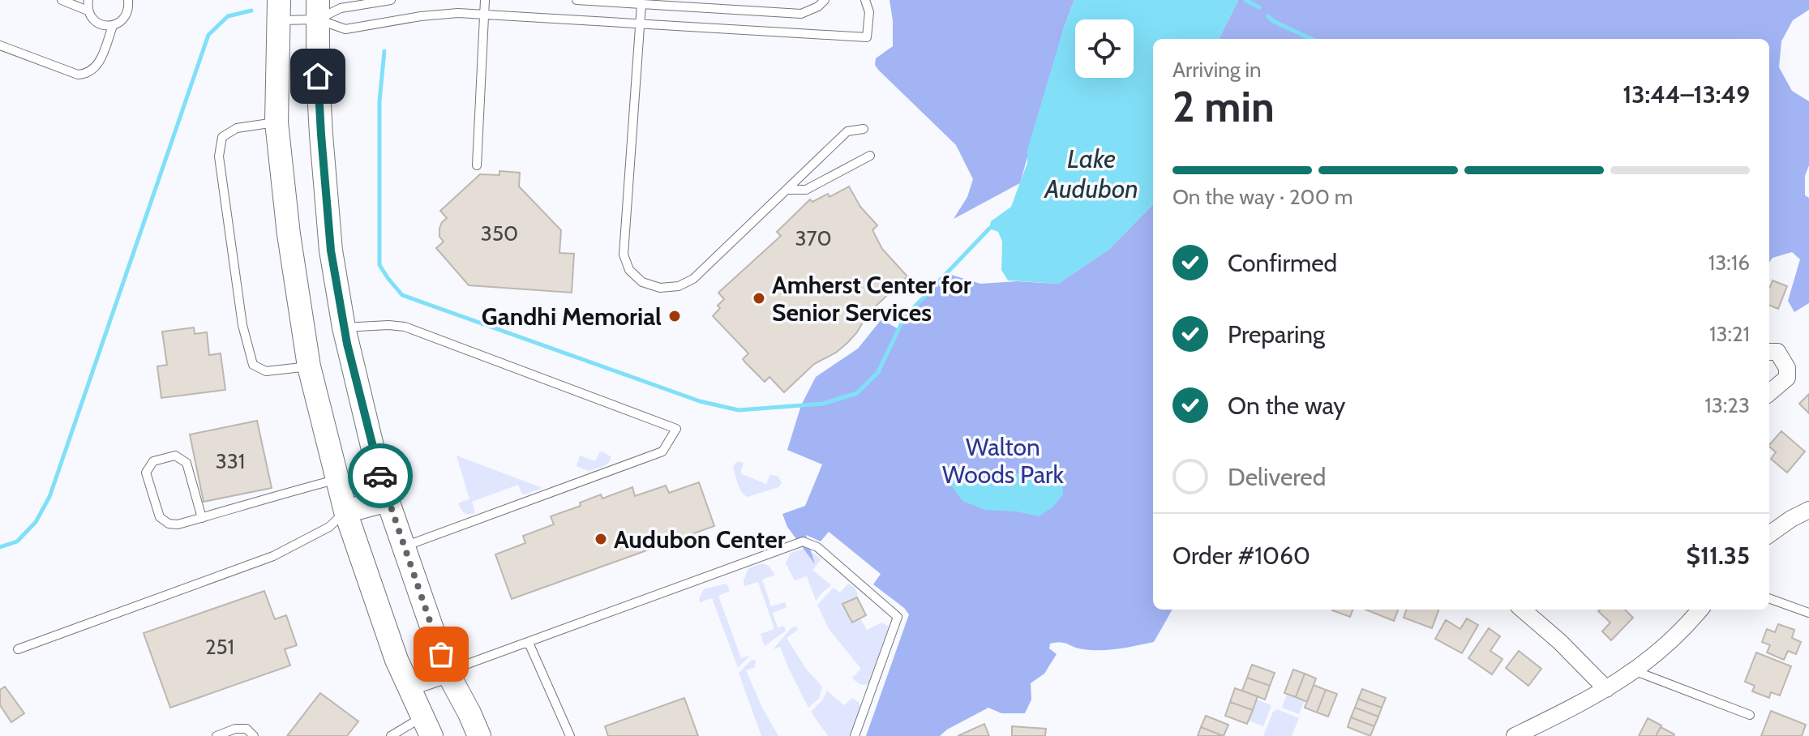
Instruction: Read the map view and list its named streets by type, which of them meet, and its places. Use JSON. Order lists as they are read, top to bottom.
{
  "water": ["Lake Audubon"],
  "parks": ["Walton Woods Park"],
  "places": ["Amherst Center for Senior Services", "Gandhi Memorial", "Audubon Center"],
  "house_numbers": [
    "350",
    "370",
    "331",
    "251"
  ],
  "page": {
    "heading": ["2 min", "Arriving in", "13:44–13:49"],
    "panel": ["Order #1060", "$11.35"],
    "bar": "On the way · 200 m",
    "list": [
      ["Confirmed", "13:16"],
      ["Preparing", "13:21"],
      ["On the way", "13:23"],
      "Delivered"
    ]
  }
}
